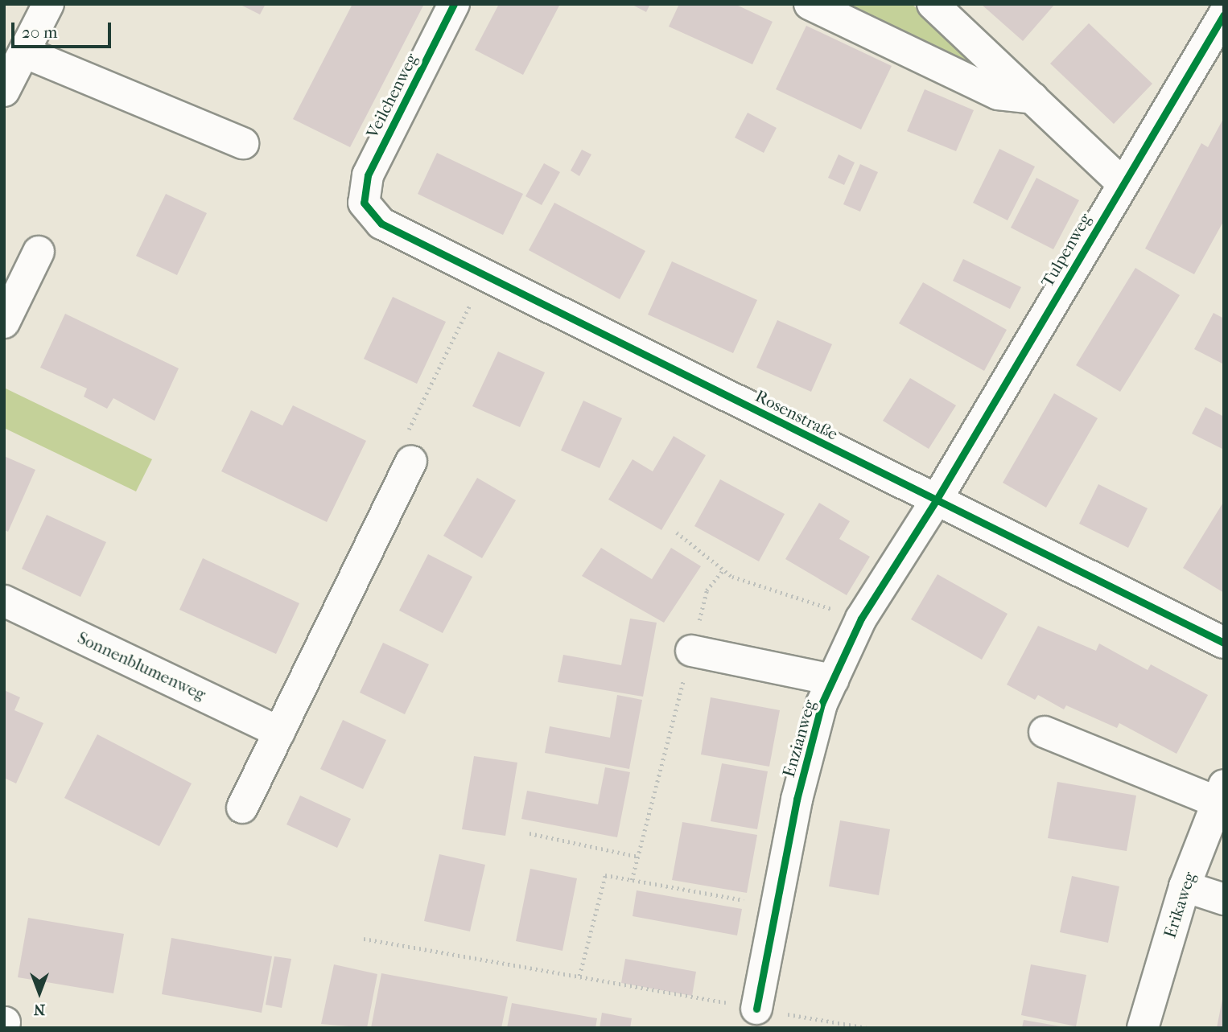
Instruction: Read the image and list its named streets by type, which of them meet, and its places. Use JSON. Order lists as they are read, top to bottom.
{
  "streets": {
    "street": [
      "Veilchenweg",
      "Tulpenweg",
      "Rosenstraße",
      "Sonnenblumenweg",
      "Enzianweg",
      "Erikaweg"
    ]
  },
  "crossings": [
    ["Veilchenweg", "Rosenstraße"],
    ["Tulpenweg", "Rosenstraße"],
    ["Tulpenweg", "Enzianweg"],
    ["Rosenstraße", "Enzianweg"]
  ],
  "scale_bar": "20 m",
  "north": "bottom"
}
